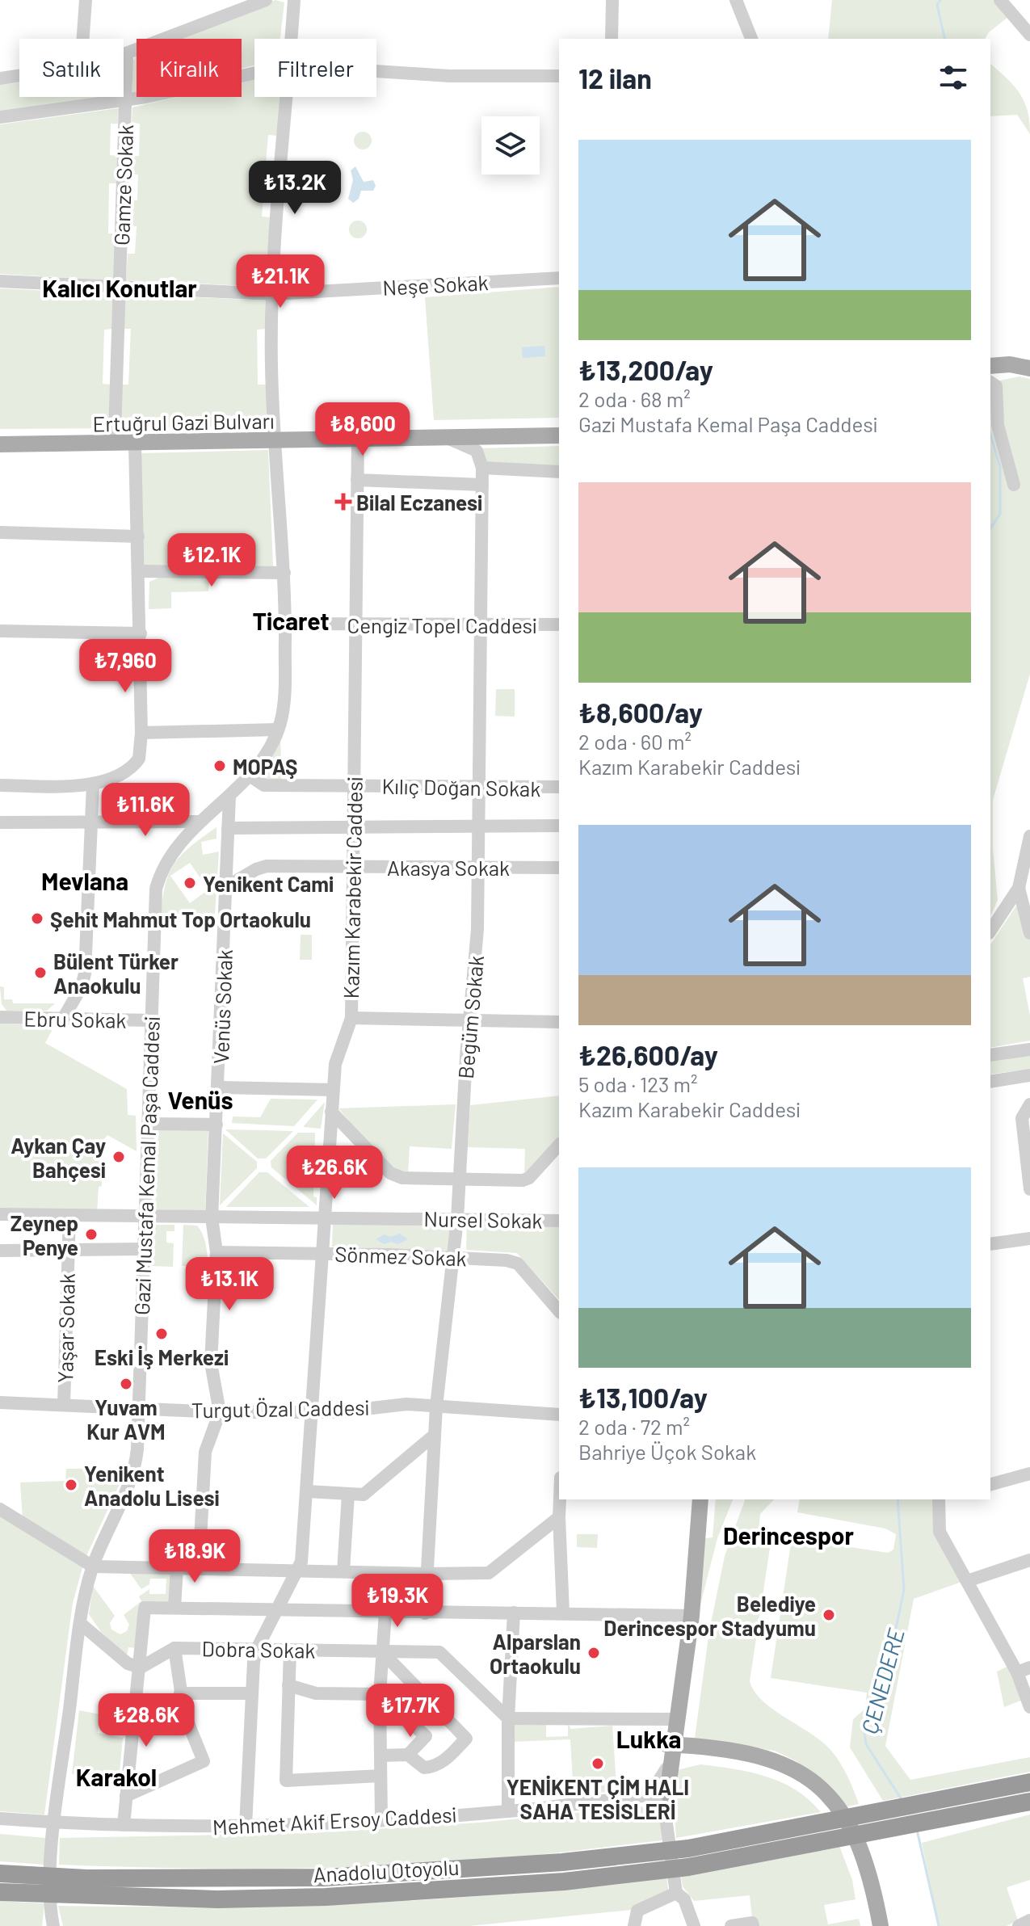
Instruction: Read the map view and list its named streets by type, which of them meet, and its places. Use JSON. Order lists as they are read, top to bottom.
{
  "streets": {
    "highway": ["Anadolu Otoyolu"],
    "main road": ["Ertuğrul Gazi Bulvarı"],
    "street": [
      "Gamze Sokak",
      "Neşe Sokak",
      "Cengiz Topel Caddesi",
      "Kılıç Doğan Sokak",
      "Akasya Sokak",
      "Kazım Karabekir Caddesi",
      "Venüs Sokak",
      "Begüm Sokak",
      "Ebru Sokak",
      "Gazi Mustafa Kemal Paşa Caddesi",
      "Nursel Sokak",
      "Sönmez Sokak",
      "Yaşar Sokak",
      "Turgut Özal Caddesi",
      "Dobra Sokak",
      "Mehmet Akif Ersoy Caddesi"
    ]
  },
  "crossings": [
    ["Gamze Sokak", "Neşe Sokak"],
    ["Gamze Sokak", "Ertuğrul Gazi Bulvarı"],
    ["Neşe Sokak", "Gazi Mustafa Kemal Paşa Caddesi"],
    ["Ertuğrul Gazi Bulvarı", "Kazım Karabekir Caddesi"],
    ["Ertuğrul Gazi Bulvarı", "Gazi Mustafa Kemal Paşa Caddesi"],
    ["Cengiz Topel Caddesi", "Kazım Karabekir Caddesi"],
    ["Cengiz Topel Caddesi", "Begüm Sokak"],
    ["Cengiz Topel Caddesi", "Gazi Mustafa Kemal Paşa Caddesi"],
    ["Kılıç Doğan Sokak", "Kazım Karabekir Caddesi"],
    ["Kılıç Doğan Sokak", "Begüm Sokak"],
    ["Kılıç Doğan Sokak", "Gazi Mustafa Kemal Paşa Caddesi"],
    ["Akasya Sokak", "Kazım Karabekir Caddesi"],
    ["Akasya Sokak", "Venüs Sokak"],
    ["Akasya Sokak", "Begüm Sokak"],
    ["Kazım Karabekir Caddesi", "Nursel Sokak"],
    ["Kazım Karabekir Caddesi", "Sönmez Sokak"],
    ["Kazım Karabekir Caddesi", "Turgut Özal Caddesi"],
    ["Kazım Karabekir Caddesi", "Dobra Sokak"],
    ["Kazım Karabekir Caddesi", "Mehmet Akif Ersoy Caddesi"],
    ["Venüs Sokak", "Gazi Mustafa Kemal Paşa Caddesi"],
    ["Venüs Sokak", "Nursel Sokak"],
    ["Venüs Sokak", "Sönmez Sokak"],
    ["Venüs Sokak", "Turgut Özal Caddesi"],
    ["Begüm Sokak", "Nursel Sokak"],
    ["Begüm Sokak", "Sönmez Sokak"],
    ["Begüm Sokak", "Turgut Özal Caddesi"],
    ["Ebru Sokak", "Gazi Mustafa Kemal Paşa Caddesi"],
    ["Gazi Mustafa Kemal Paşa Caddesi", "Nursel Sokak"],
    ["Gazi Mustafa Kemal Paşa Caddesi", "Yaşar Sokak"],
    ["Gazi Mustafa Kemal Paşa Caddesi", "Turgut Özal Caddesi"],
    ["Gazi Mustafa Kemal Paşa Caddesi", "Mehmet Akif Ersoy Caddesi"],
    ["Nursel Sokak", "Yaşar Sokak"],
    ["Yaşar Sokak", "Turgut Özal Caddesi"]
  ],
  "districts": [
    "Kalıcı Konutlar",
    "Ticaret",
    "Mevlana",
    "Venüs",
    "Derincespor",
    "Lukka",
    "Karakol"
  ],
  "water": ["ÇENEDERE"],
  "places": {
    "health": ["Bilal Eczanesi"],
    "other": [
      "MOPAŞ",
      "Yenikent Cami",
      "Şehit Mahmut Top Ortaokulu",
      "Bülent Türker Anaokulu",
      "Aykan Çay Bahçesi",
      "Zeynep Penye",
      "Eski İş Merkezi",
      "Yuvam Kur AVM",
      "Yenikent Anadolu Lisesi",
      "Belediye Derincespor Stadyumu",
      "Alparslan Ortaokulu",
      "YENİKENT ÇİM HALI SAHA TESİSLERİ"
    ]
  },
  "page": {
    "chip": ["Satılık", "Kiralık", "Filtreler"],
    "heading": "12 ilan",
    "list": [
      {
        "name": "₺13,200/ay",
        "note": "2 oda · 68 m² · Gazi Mustafa Kemal Paşa Caddesi"
      },
      {
        "name": "₺8,600/ay",
        "note": "2 oda · 60 m² · Kazım Karabekir Caddesi"
      },
      {
        "name": "₺26,600/ay",
        "note": "5 oda · 123 m² · Kazım Karabekir Caddesi"
      },
      {
        "name": "₺13,100/ay",
        "note": "2 oda · 72 m² · Bahriye Üçok Sokak"
      }
    ],
    "price": [
      "₺13.2K",
      "₺21.1K",
      "₺8,600",
      "₺12.1K",
      "₺7,960",
      "₺11.6K",
      "₺26.6K",
      "₺13.1K",
      "₺18.9K",
      "₺19.3K",
      "₺17.7K",
      "₺28.6K"
    ]
  }
}
